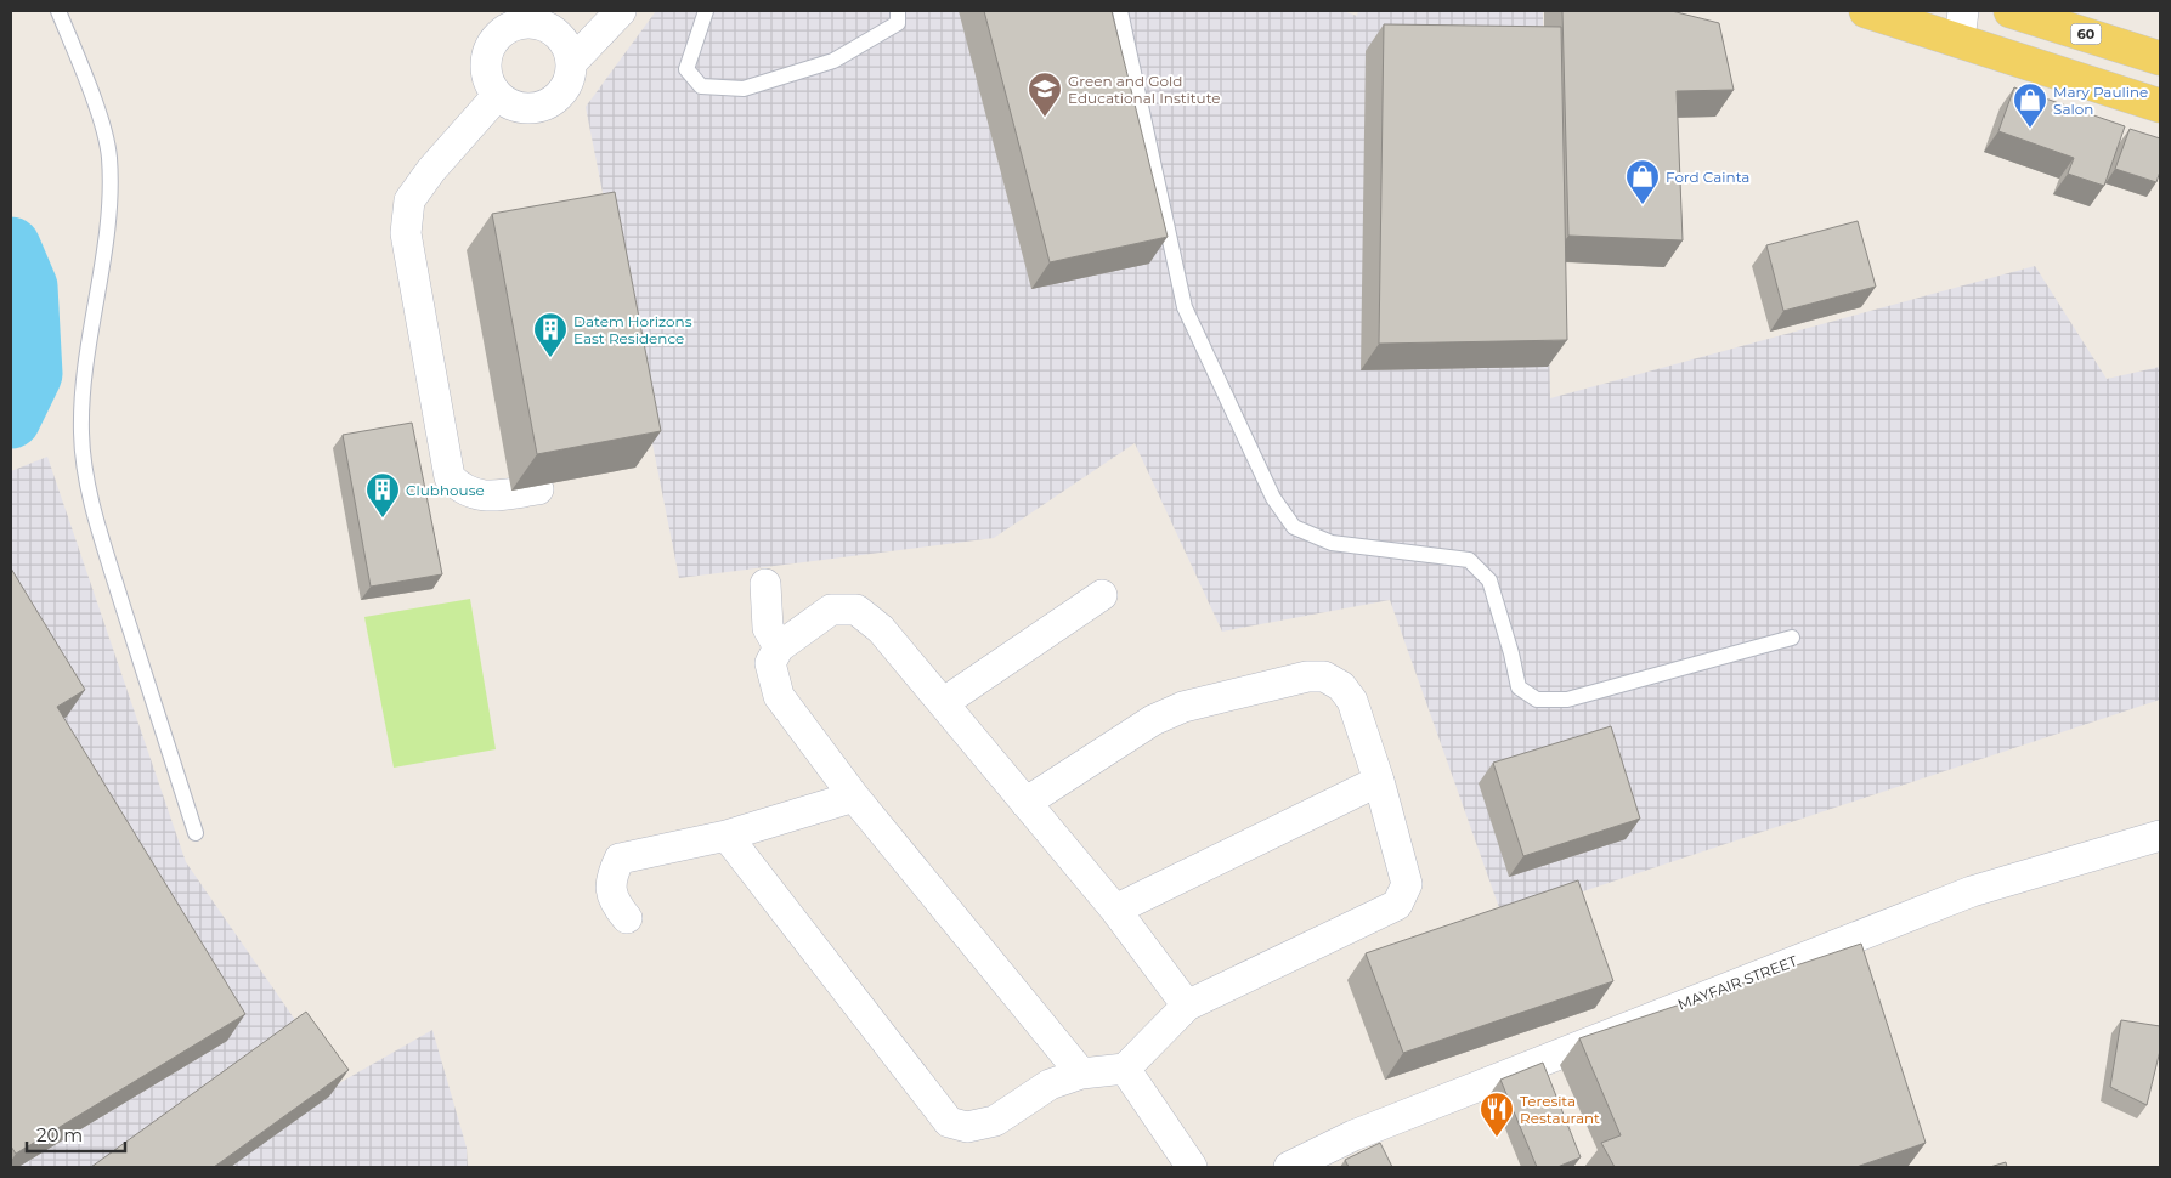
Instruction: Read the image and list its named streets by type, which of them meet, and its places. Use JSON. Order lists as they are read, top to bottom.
{
  "streets": {
    "main road": ["60"],
    "street": ["MAYFAIR STREET"]
  },
  "places": {
    "school or university": ["Green and Gold Educational Institute"],
    "shop": ["Mary Pauline Salon", "Ford Cainta"],
    "building": ["Datem Horizons East Residence", "Clubhouse"],
    "restaurant": ["Teresita Restaurant"]
  },
  "scale_bar": "20 m"
}
